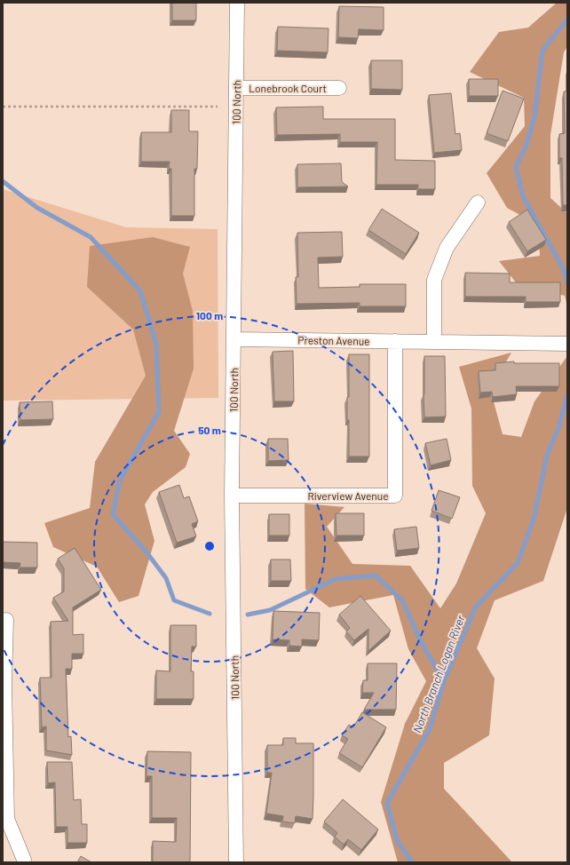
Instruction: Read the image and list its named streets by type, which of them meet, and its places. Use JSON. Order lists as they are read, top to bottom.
{
  "streets": {
    "street": [
      "Lonebrook Court",
      "100 North",
      "Preston Avenue",
      "Riverview Avenue"
    ]
  },
  "crossings": [
    ["Lonebrook Court", "100 North"],
    ["100 North", "Preston Avenue"],
    ["100 North", "Riverview Avenue"],
    ["Preston Avenue", "Riverview Avenue"]
  ],
  "water": ["North Branch Logan River"],
  "rings": ["100 m", "50 m"]
}
